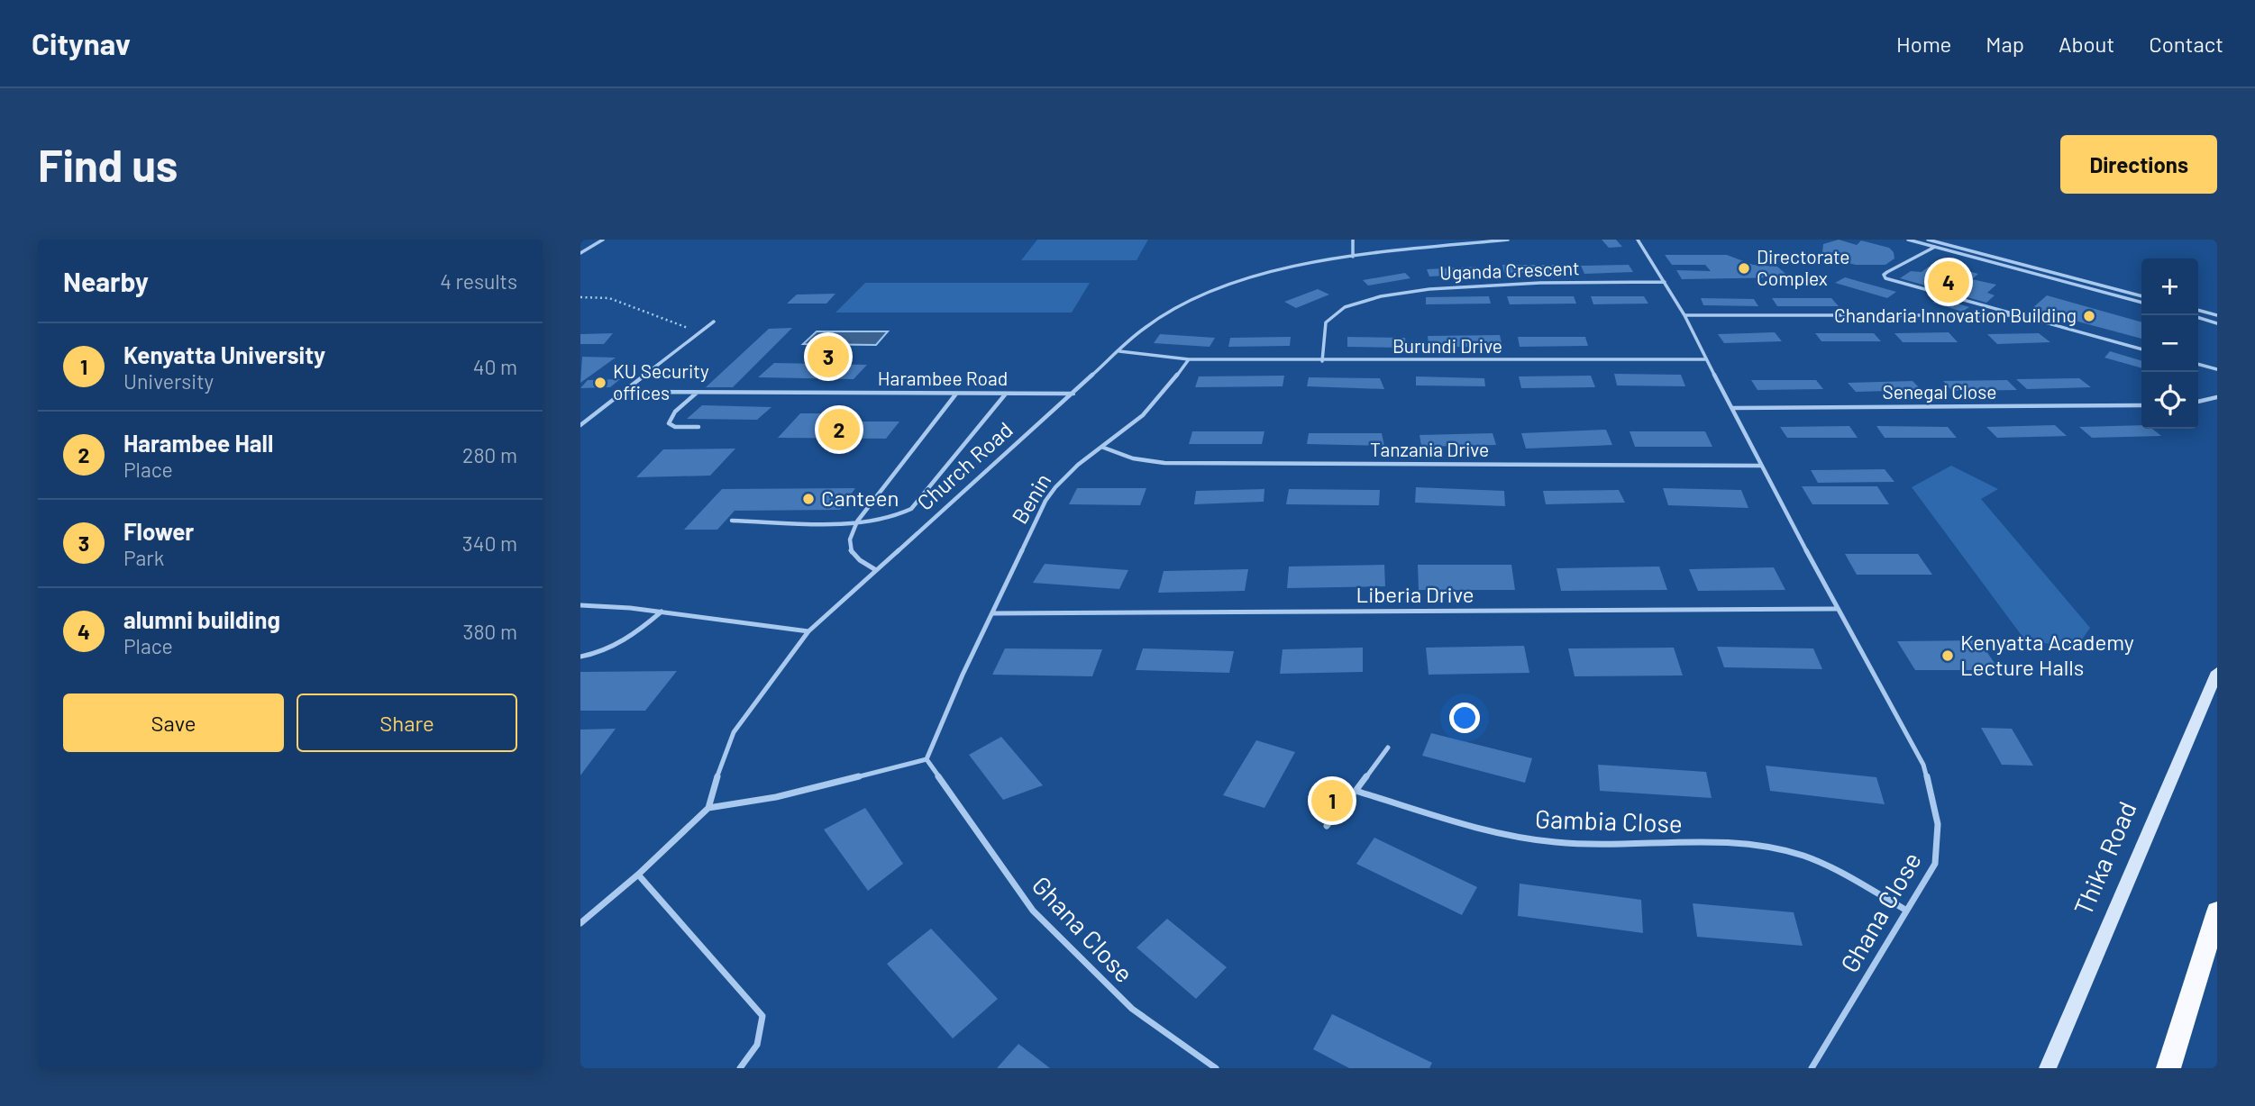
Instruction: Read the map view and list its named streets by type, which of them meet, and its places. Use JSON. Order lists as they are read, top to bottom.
{
  "streets": {
    "main road": ["Thika Road"],
    "lane": [
      "Uganda Crescent",
      "Burundi Drive",
      "Harambee Road",
      "Senegal Close",
      "Tanzania Drive",
      "Church Road",
      "Benin",
      "Liberia Drive",
      "Gambia Close",
      "Ghana Close"
    ]
  },
  "crossings": [
    ["Uganda Crescent", "Burundi Drive"],
    ["Uganda Crescent", "Ghana Close"],
    ["Burundi Drive", "Benin"],
    ["Burundi Drive", "Ghana Close"],
    ["Harambee Road", "Church Road"],
    ["Senegal Close", "Ghana Close"],
    ["Tanzania Drive", "Benin"],
    ["Tanzania Drive", "Ghana Close"],
    ["Benin", "Liberia Drive"],
    ["Benin", "Ghana Close"],
    ["Liberia Drive", "Ghana Close"],
    ["Gambia Close", "Ghana Close"]
  ],
  "places": [
    "Directorate Complex",
    "Chandaria Innovation Building",
    "KU Security offices",
    "Canteen",
    "Kenyatta Academy Lecture Halls"
  ],
  "page": {
    "header": "Citynav",
    "nav": [
      "Home",
      "Map",
      "About",
      "Contact"
    ],
    "buttons": [
      "Directions",
      ["Save", "Share"]
    ],
    "title": "Find us",
    "heading": ["Nearby", "4 results"],
    "pins": [
      "4",
      "3",
      "2",
      "1"
    ],
    "map_buttons": ["+", "−"],
    "list": [
      {
        "mark": "1",
        "name": "Kenyatta University",
        "note": "University",
        "value": "40 m"
      },
      {
        "mark": "2",
        "name": "Harambee Hall",
        "note": "Place",
        "value": "280 m"
      },
      {
        "mark": "3",
        "name": "Flower",
        "note": "Park",
        "value": "340 m"
      },
      {
        "mark": "4",
        "name": "alumni building",
        "note": "Place",
        "value": "380 m"
      }
    ]
  }
}
